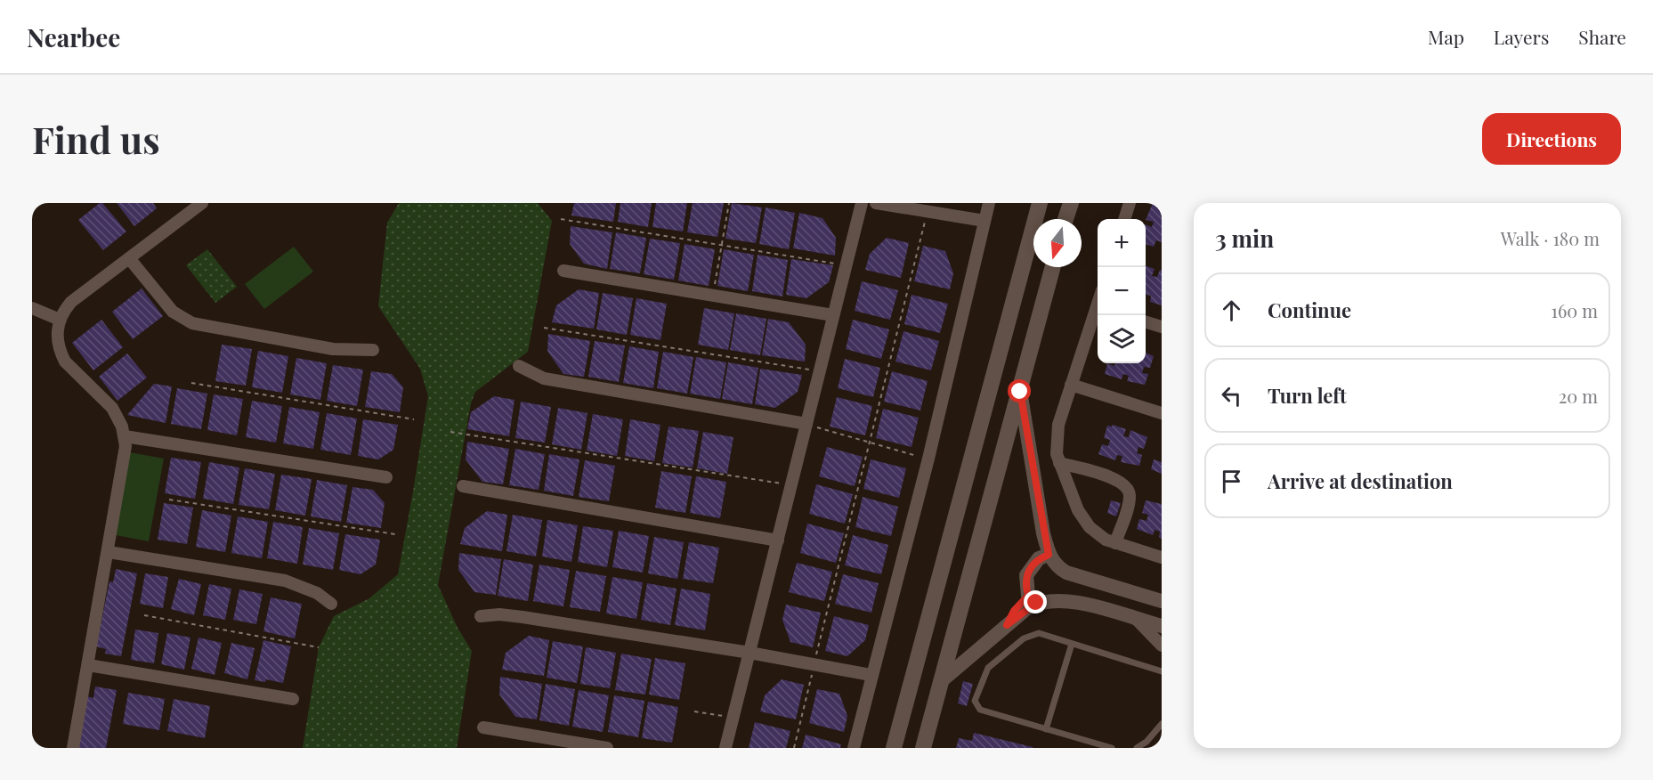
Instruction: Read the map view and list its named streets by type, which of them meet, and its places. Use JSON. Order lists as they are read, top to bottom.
{
  "north": "bottom",
  "page": {
    "header": "Nearbee",
    "nav": ["Map", "Layers", "Share"],
    "buttons": "Directions",
    "title": "Find us",
    "heading": ["3 min", "Walk · 180 m"],
    "map_buttons": ["+", "−"],
    "list": [
      ["Continue", "160 m"],
      ["Turn left", "20 m"],
      "Arrive at destination"
    ]
  }
}
